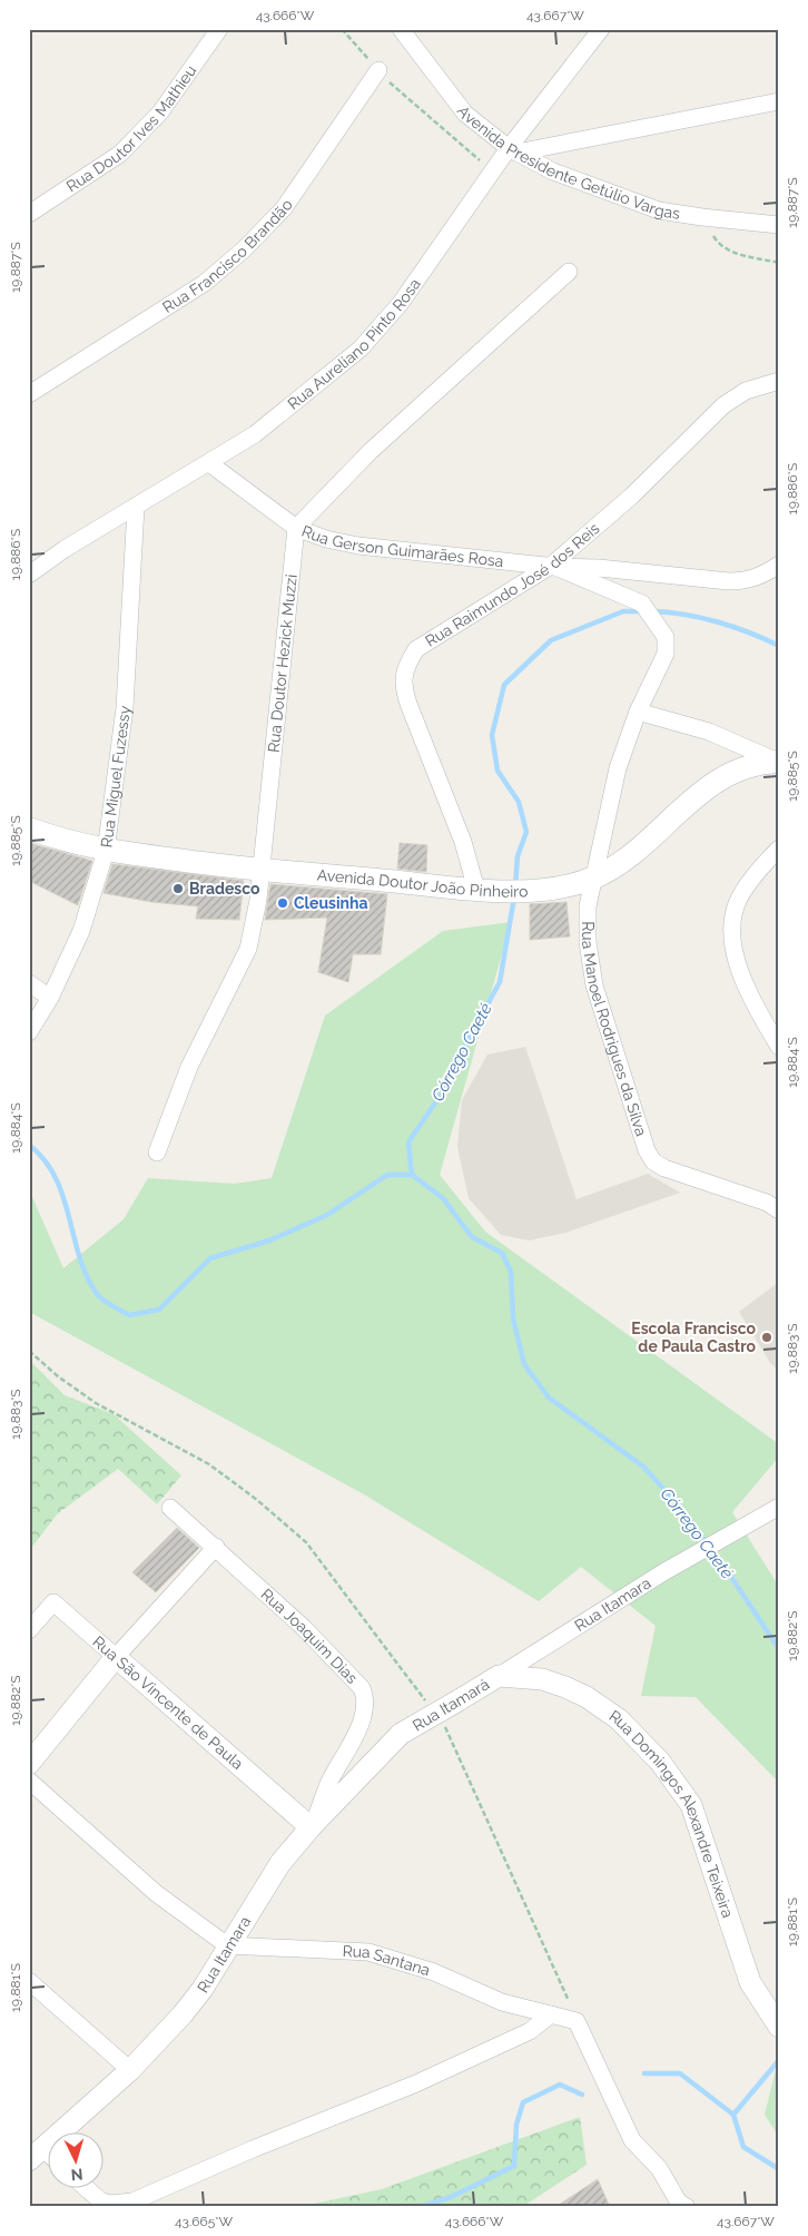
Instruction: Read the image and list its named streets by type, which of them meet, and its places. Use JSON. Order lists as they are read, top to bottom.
{
  "streets": {
    "main road": ["Avenida Doutor João Pinheiro"],
    "street": [
      "Rua Doutor Ives Mathieu",
      "Avenida Presidente Getúlio Vargas",
      "Rua Francisco Brandão",
      "Rua Aureliano Pinto Rosa",
      "Rua Gerson Guimarães Rosa",
      "Rua Raimundo José dos Reis",
      "Rua Doutor Hezick Muzzi",
      "Rua Miguel Fuzessy",
      "Rua Manoel Rodrigues da Silva",
      "Rua Itamara",
      "Rua Joaquim Dias",
      "Rua São Vincente de Paula",
      "Rua Itamará",
      "Rua Domingos Alexandre Teixeira",
      "Rua Santana"
    ]
  },
  "crossings": [
    ["Avenida Presidente Getúlio Vargas", "Rua Aureliano Pinto Rosa"],
    ["Rua Aureliano Pinto Rosa", "Rua Gerson Guimarães Rosa"],
    ["Rua Aureliano Pinto Rosa", "Rua Miguel Fuzessy"],
    ["Rua Gerson Guimarães Rosa", "Rua Raimundo José dos Reis"],
    ["Rua Gerson Guimarães Rosa", "Rua Doutor Hezick Muzzi"],
    ["Rua Gerson Guimarães Rosa", "Rua Manoel Rodrigues da Silva"],
    ["Rua Raimundo José dos Reis", "Avenida Doutor João Pinheiro"],
    ["Rua Raimundo José dos Reis", "Rua Manoel Rodrigues da Silva"],
    ["Rua Doutor Hezick Muzzi", "Avenida Doutor João Pinheiro"],
    ["Rua Miguel Fuzessy", "Avenida Doutor João Pinheiro"],
    ["Avenida Doutor João Pinheiro", "Rua Manoel Rodrigues da Silva"],
    ["Rua Itamara", "Rua Joaquim Dias"],
    ["Rua Itamara", "Rua São Vincente de Paula"],
    ["Rua Itamara", "Rua Itamará"],
    ["Rua Itamara", "Rua Domingos Alexandre Teixeira"],
    ["Rua Itamara", "Rua Santana"],
    ["Rua Joaquim Dias", "Rua São Vincente de Paula"],
    ["Rua Itamará", "Rua Domingos Alexandre Teixeira"]
  ],
  "water": ["Córrego Caeté"],
  "places": ["Bradesco", "Cleusinha", "Escola Francisco de Paula Castro"],
  "north": "bottom",
  "coordinates": [
    "43.666°W",
    "43.667°W",
    "19.887°S",
    "19.886°S",
    "19.885°S",
    "19.884°S",
    "19.883°S",
    "19.882°S",
    "19.881°S",
    "43.665°W"
  ]
}
